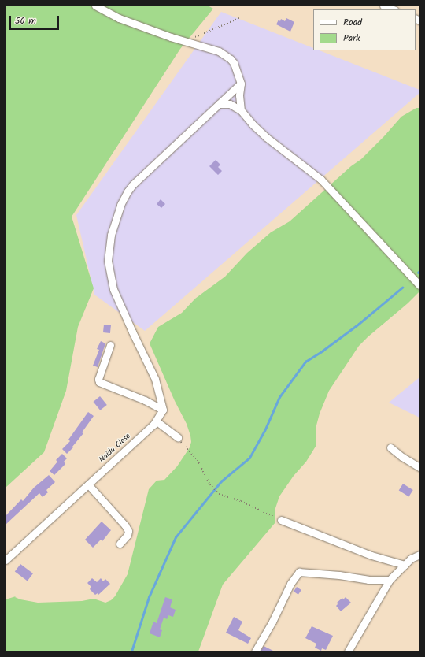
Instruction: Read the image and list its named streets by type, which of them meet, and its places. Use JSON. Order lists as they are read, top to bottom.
{
  "streets": {
    "street": ["Naidu Close"]
  },
  "legend": ["Road", "Park"],
  "scale_bar": "50 m"
}
